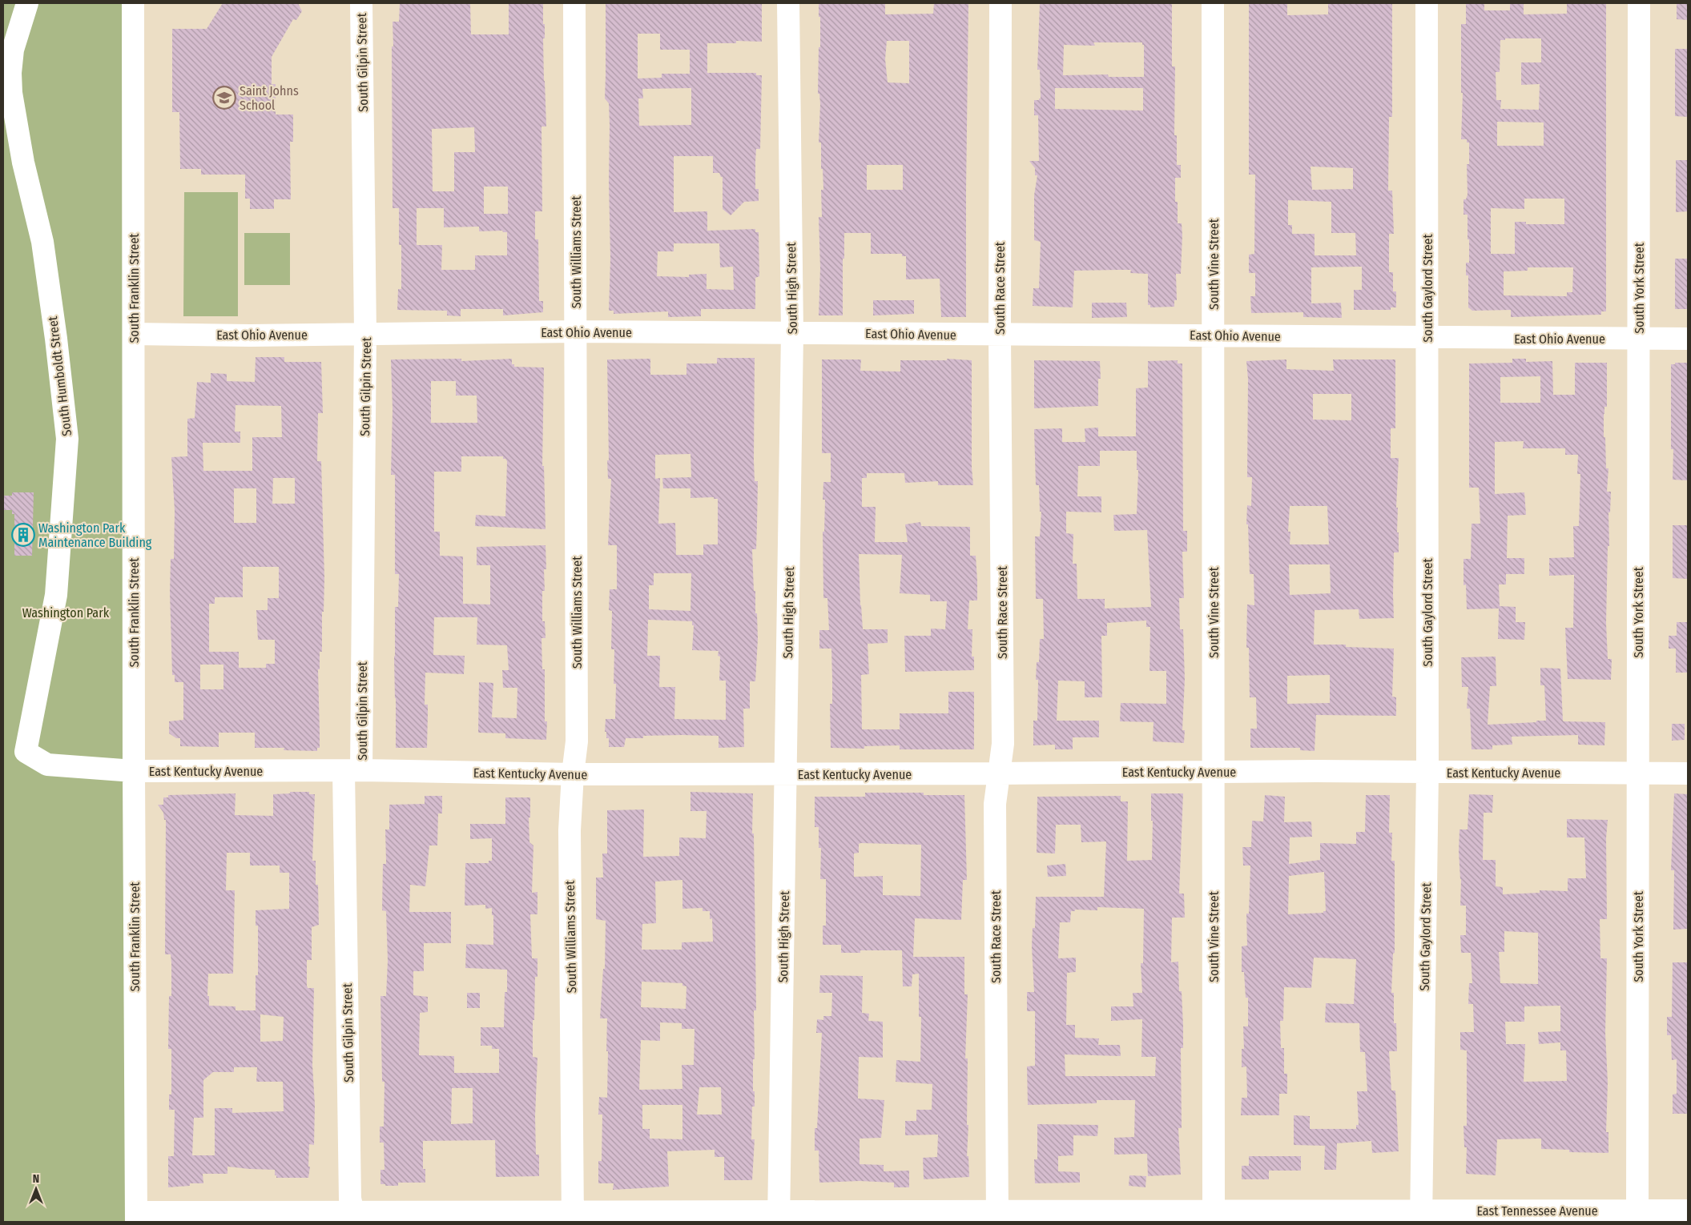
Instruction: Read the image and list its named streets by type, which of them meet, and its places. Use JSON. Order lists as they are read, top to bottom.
{
  "streets": {
    "street": [
      "South Gilpin Street",
      "South Williams Street",
      "South Vine Street",
      "South Franklin Street",
      "South High Street",
      "South Race Street",
      "South Gaylord Street",
      "South York Street",
      "East Ohio Avenue",
      "South Humboldt Street",
      "East Kentucky Avenue",
      "East Tennessee Avenue"
    ]
  },
  "crossings": [
    ["South Gilpin Street", "East Ohio Avenue"],
    ["South Gilpin Street", "East Kentucky Avenue"],
    ["South Gilpin Street", "East Tennessee Avenue"],
    ["South Williams Street", "East Ohio Avenue"],
    ["South Williams Street", "East Kentucky Avenue"],
    ["South Williams Street", "East Tennessee Avenue"],
    ["South Vine Street", "East Ohio Avenue"],
    ["South Vine Street", "East Kentucky Avenue"],
    ["South Vine Street", "East Tennessee Avenue"],
    ["South Franklin Street", "East Ohio Avenue"],
    ["South Franklin Street", "East Kentucky Avenue"],
    ["South Franklin Street", "East Tennessee Avenue"],
    ["South High Street", "East Ohio Avenue"],
    ["South High Street", "East Kentucky Avenue"],
    ["South High Street", "East Tennessee Avenue"],
    ["South Race Street", "East Ohio Avenue"],
    ["South Race Street", "East Kentucky Avenue"],
    ["South Race Street", "East Tennessee Avenue"],
    ["South Gaylord Street", "East Ohio Avenue"],
    ["South Gaylord Street", "East Kentucky Avenue"],
    ["South Gaylord Street", "East Tennessee Avenue"],
    ["South York Street", "East Ohio Avenue"],
    ["South York Street", "East Kentucky Avenue"],
    ["South York Street", "East Tennessee Avenue"],
    ["South Humboldt Street", "East Kentucky Avenue"]
  ],
  "parks": ["Washington Park"],
  "places": {
    "school or university": ["Saint Johns School"],
    "building": ["Washington Park Maintenance Building"]
  },
  "north": "top"
}
